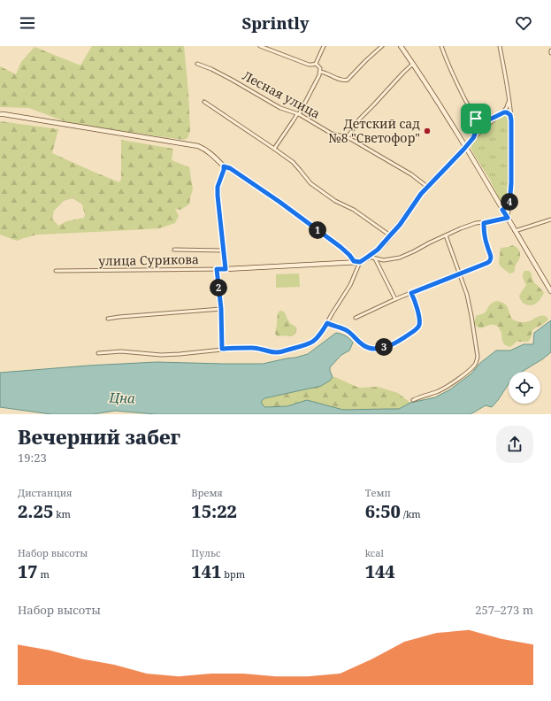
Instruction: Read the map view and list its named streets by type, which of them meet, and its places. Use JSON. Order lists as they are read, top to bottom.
{
  "streets": {
    "street": ["Лесная улица", "улица Сурикова"]
  },
  "water": ["Цна"],
  "places": ["Детский сад №8 \"Светофор\""],
  "page": {
    "header": "Sprintly",
    "pins": [
      "4",
      "1",
      "2",
      "3"
    ],
    "heading": ["Вечерний забег", "19:23"],
    "stats": [
      ["Дистанция", "2.25 km"],
      ["Время", "15:22"],
      ["Темп", "6:50 /km"],
      ["Набор высоты", "17 m"],
      ["Пульс", "141 bpm"],
      ["kcal", "144"]
    ],
    "chart": ["Набор высоты", "257–273 m"]
  }
}
